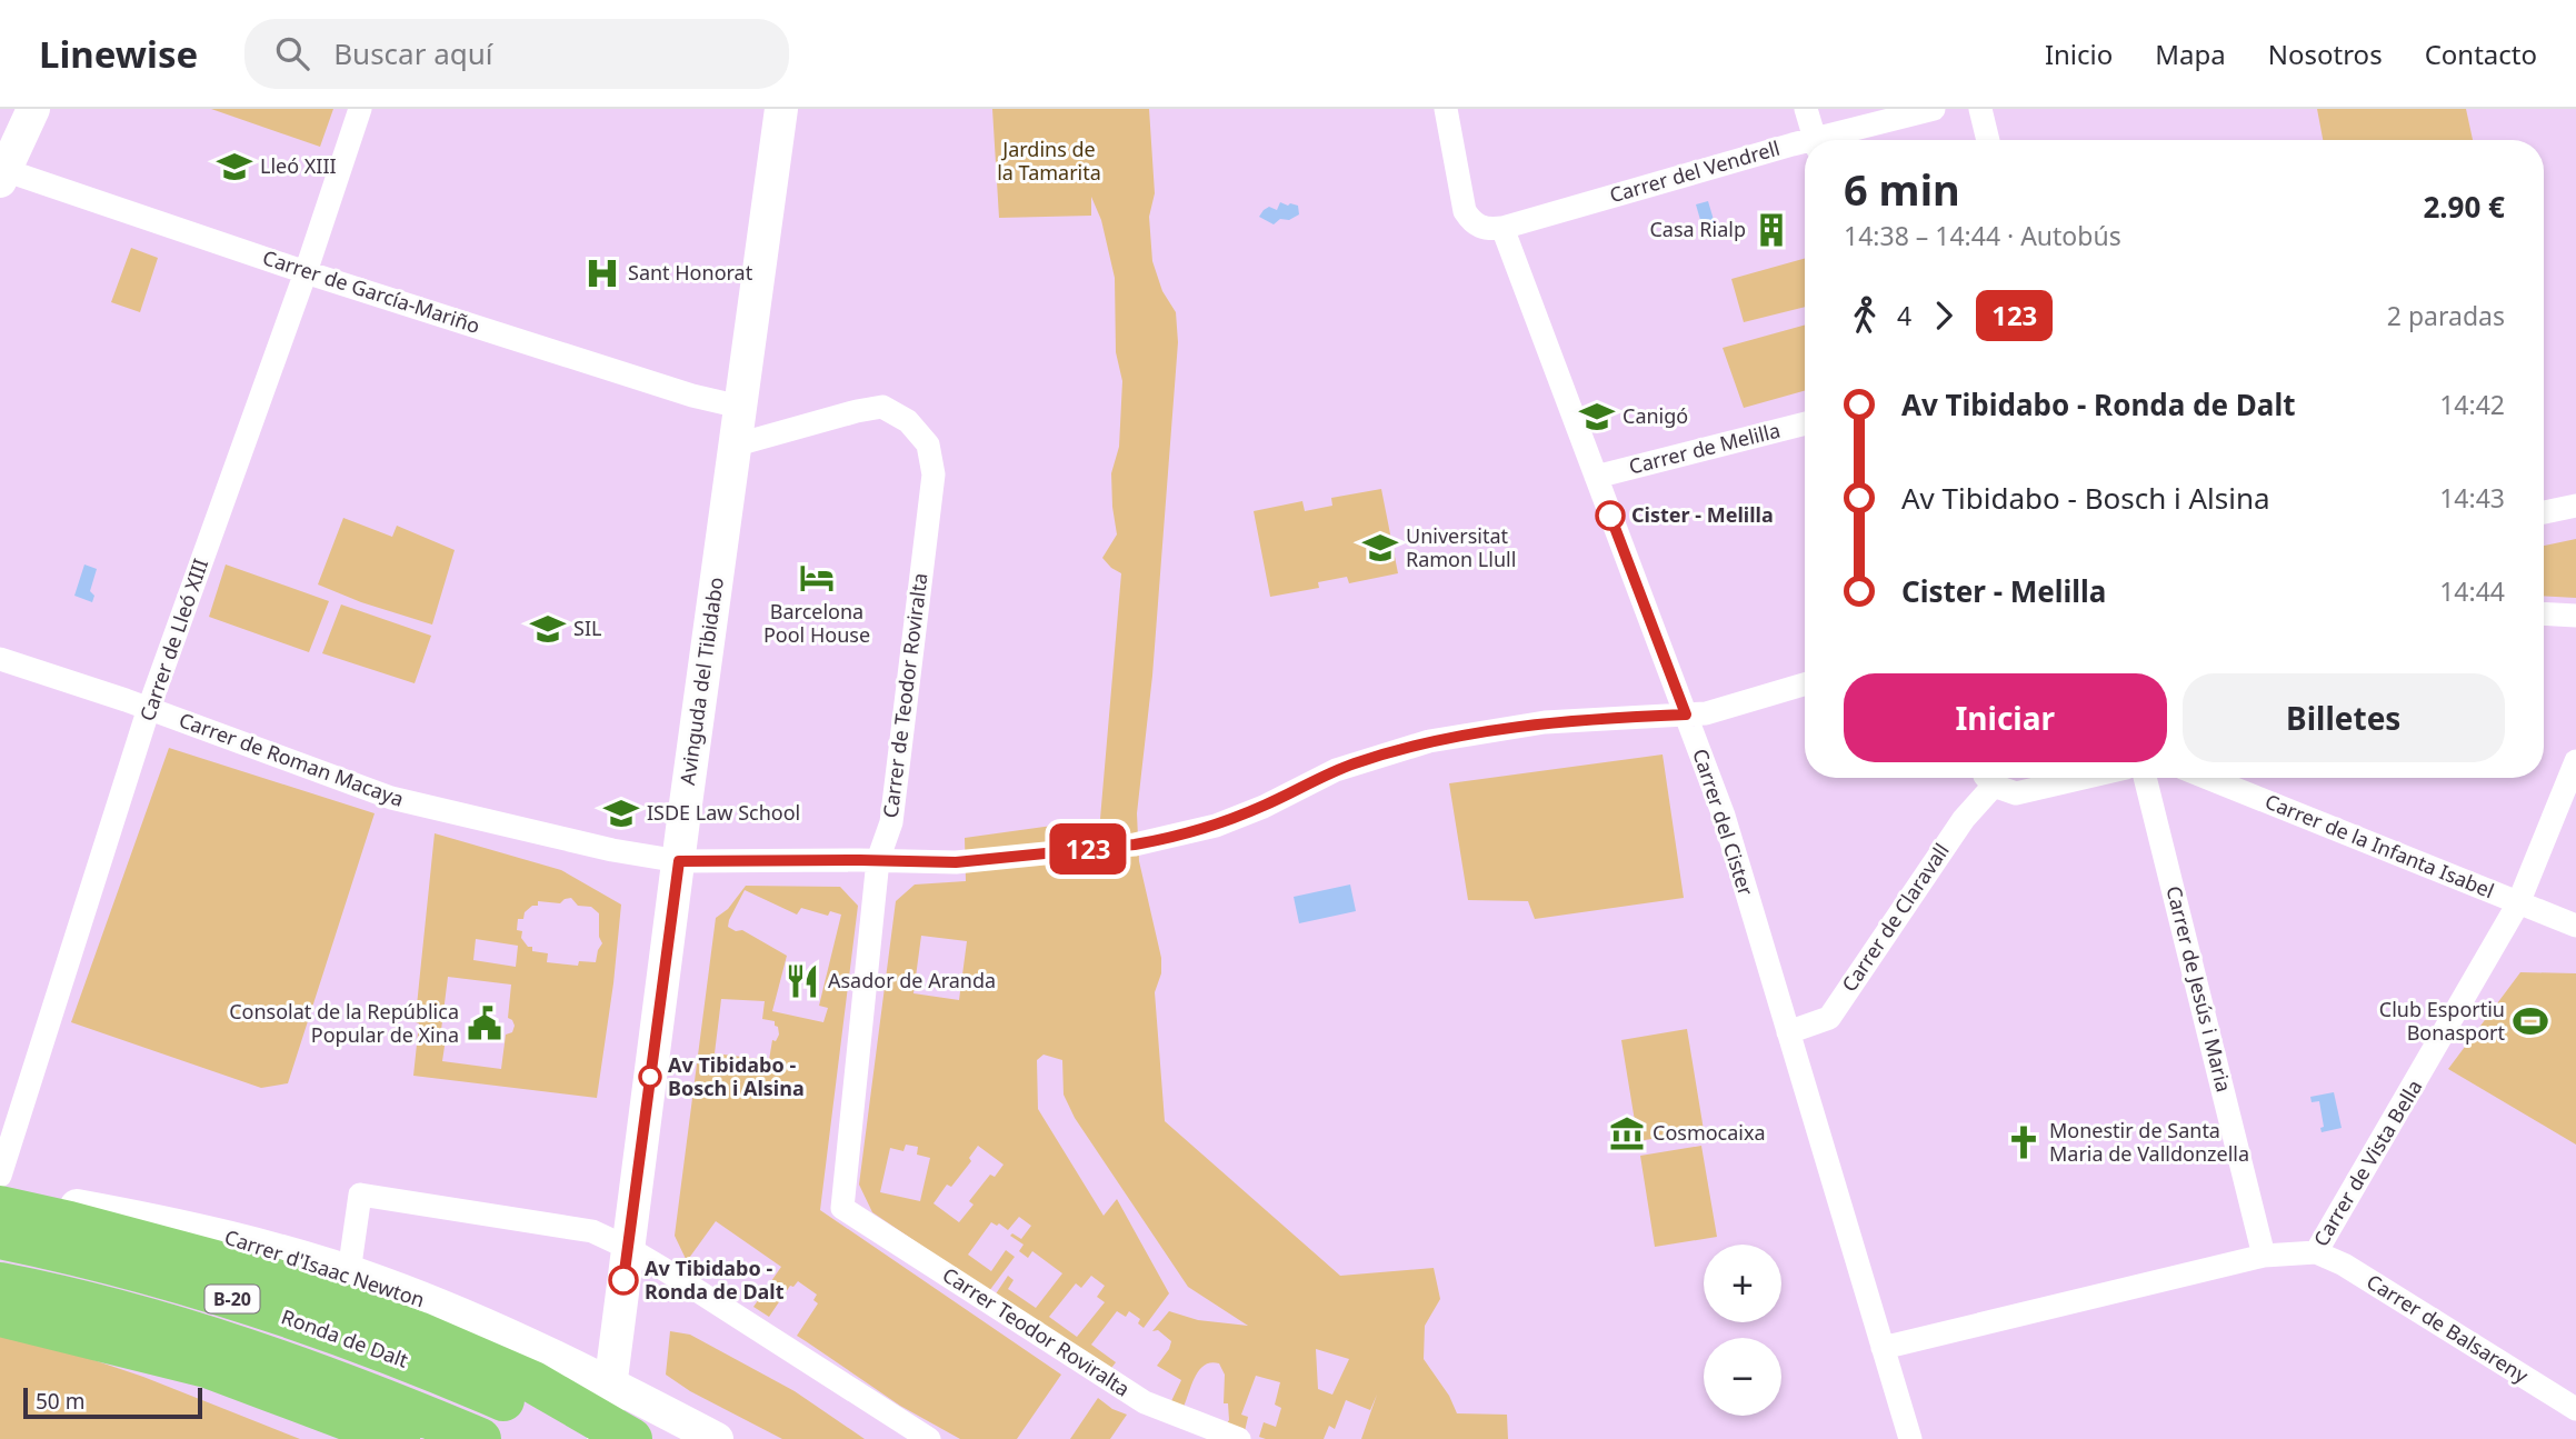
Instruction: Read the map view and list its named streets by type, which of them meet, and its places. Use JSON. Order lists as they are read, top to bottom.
{
  "streets": {
    "highway": ["B-20", "Ronda de Dalt"],
    "main road": ["Avinguda del Tibidabo", "Carrer d'Isaac Newton"],
    "street": [
      "Carrer del Vendrell",
      "Carrer de García-Mariño",
      "Carrer de Melilla",
      "Carrer de Lleó XIII",
      "Carrer de Teodor Roviralta",
      "Carrer de Roman Macaya",
      "Carrer del Cister",
      "Carrer de la Infanta Isabel",
      "Carrer de Claravall",
      "Carrer de Jesús i Maria",
      "Carrer de Vista Bella",
      "Carrer de Balsareny",
      "Carrer Teodor Roviralta"
    ]
  },
  "crossings": [
    ["Carrer del Vendrell", "Carrer del Cister"],
    ["Carrer de García-Mariño", "Carrer de Lleó XIII"],
    ["Carrer de García-Mariño", "Avinguda del Tibidabo"],
    ["Carrer de Melilla", "Carrer del Cister"],
    ["Carrer de Lleó XIII", "Carrer de Roman Macaya"],
    ["Avinguda del Tibidabo", "Carrer de Teodor Roviralta"],
    ["Avinguda del Tibidabo", "Carrer de Roman Macaya"],
    ["Avinguda del Tibidabo", "Carrer d'Isaac Newton"],
    ["Avinguda del Tibidabo", "Ronda de Dalt"],
    ["Carrer de Teodor Roviralta", "Carrer de Roman Macaya"],
    ["Carrer de Teodor Roviralta", "Carrer Teodor Roviralta"],
    ["Carrer de Roman Macaya", "Carrer del Cister"],
    ["Carrer del Cister", "Carrer de Claravall"],
    ["Carrer del Cister", "Carrer de Vista Bella"],
    ["Carrer de la Infanta Isabel", "Carrer de Vista Bella"],
    ["Carrer de Jesús i Maria", "Carrer de Vista Bella"],
    ["Carrer de Vista Bella", "Carrer de Balsareny"],
    ["Carrer d'Isaac Newton", "Ronda de Dalt"]
  ],
  "parks": ["Jardins de la Tamarita"],
  "places": {
    "school or university": [
      "Lleó XIII",
      "Canigó",
      "Universitat Ramon Llull",
      "SIL",
      "ISDE Law School"
    ],
    "building": ["Casa Rialp"],
    "hospital": ["Sant Honorat"],
    "other": ["Cister - Melilla", "Av Tibidabo - Bosch i Alsina", "Av Tibidabo - Ronda de Dalt"],
    "hotel": ["Barcelona Pool House"],
    "restaurant": ["Asador de Aranda"],
    "sports": ["Club Esportiu Bonasport"],
    "public building": ["Consolat de la República Popular de Xina"],
    "museum": ["Cosmocaixa"],
    "church": ["Monestir de Santa Maria de Valldonzella"]
  },
  "lines": ["bus line 123"],
  "scale_bar": "50 m",
  "page": {
    "header": "Linewise",
    "search": "Buscar aquí",
    "nav": [
      "Inicio",
      "Mapa",
      "Nosotros",
      "Contacto"
    ],
    "on_map": "123",
    "heading": ["6 min", "14:38 – 14:44 · Autobús", "2.90 €"],
    "legs": ["4", "123", "2 paradas"],
    "list": [
      {
        "name": "Av Tibidabo - Ronda de Dalt",
        "value": "14:42"
      },
      {
        "name": "Av Tibidabo - Bosch i Alsina",
        "value": "14:43"
      },
      {
        "name": "Cister - Melilla",
        "value": "14:44"
      }
    ],
    "buttons": ["Iniciar", "Billetes"],
    "map_buttons": ["+", "−"],
    "scale": "50 m"
  }
}
